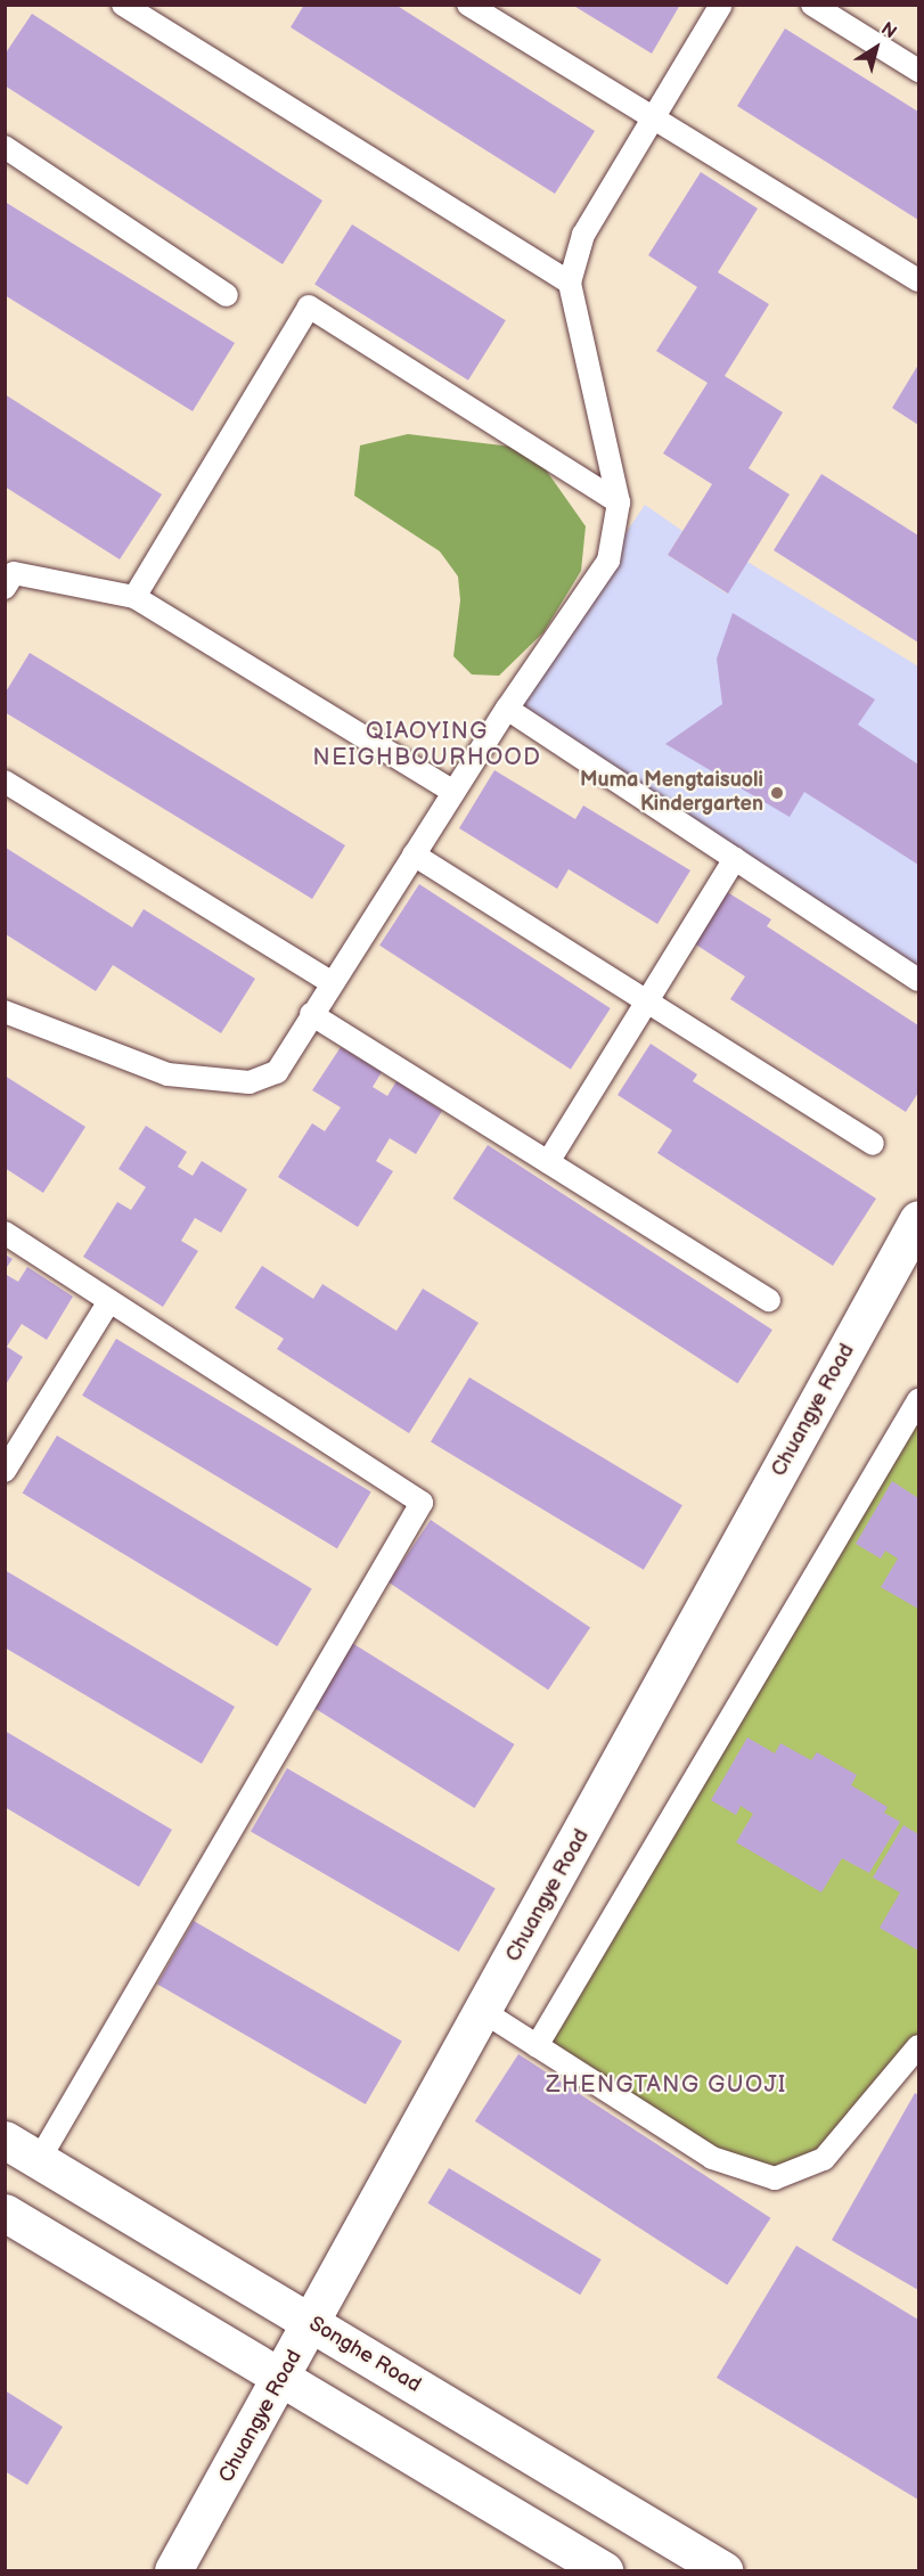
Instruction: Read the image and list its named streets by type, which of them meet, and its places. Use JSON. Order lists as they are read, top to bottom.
{
  "streets": {
    "street": ["Chuangye Road", "Songhe Road"]
  },
  "crossings": [
    ["Chuangye Road", "Songhe Road"]
  ],
  "districts": ["QIAOYING NEIGHBOURHOOD", "ZHENGTANG GUOJI"],
  "places": ["Muma Mengtaisuoli Kindergarten"],
  "north": "top right"
}
